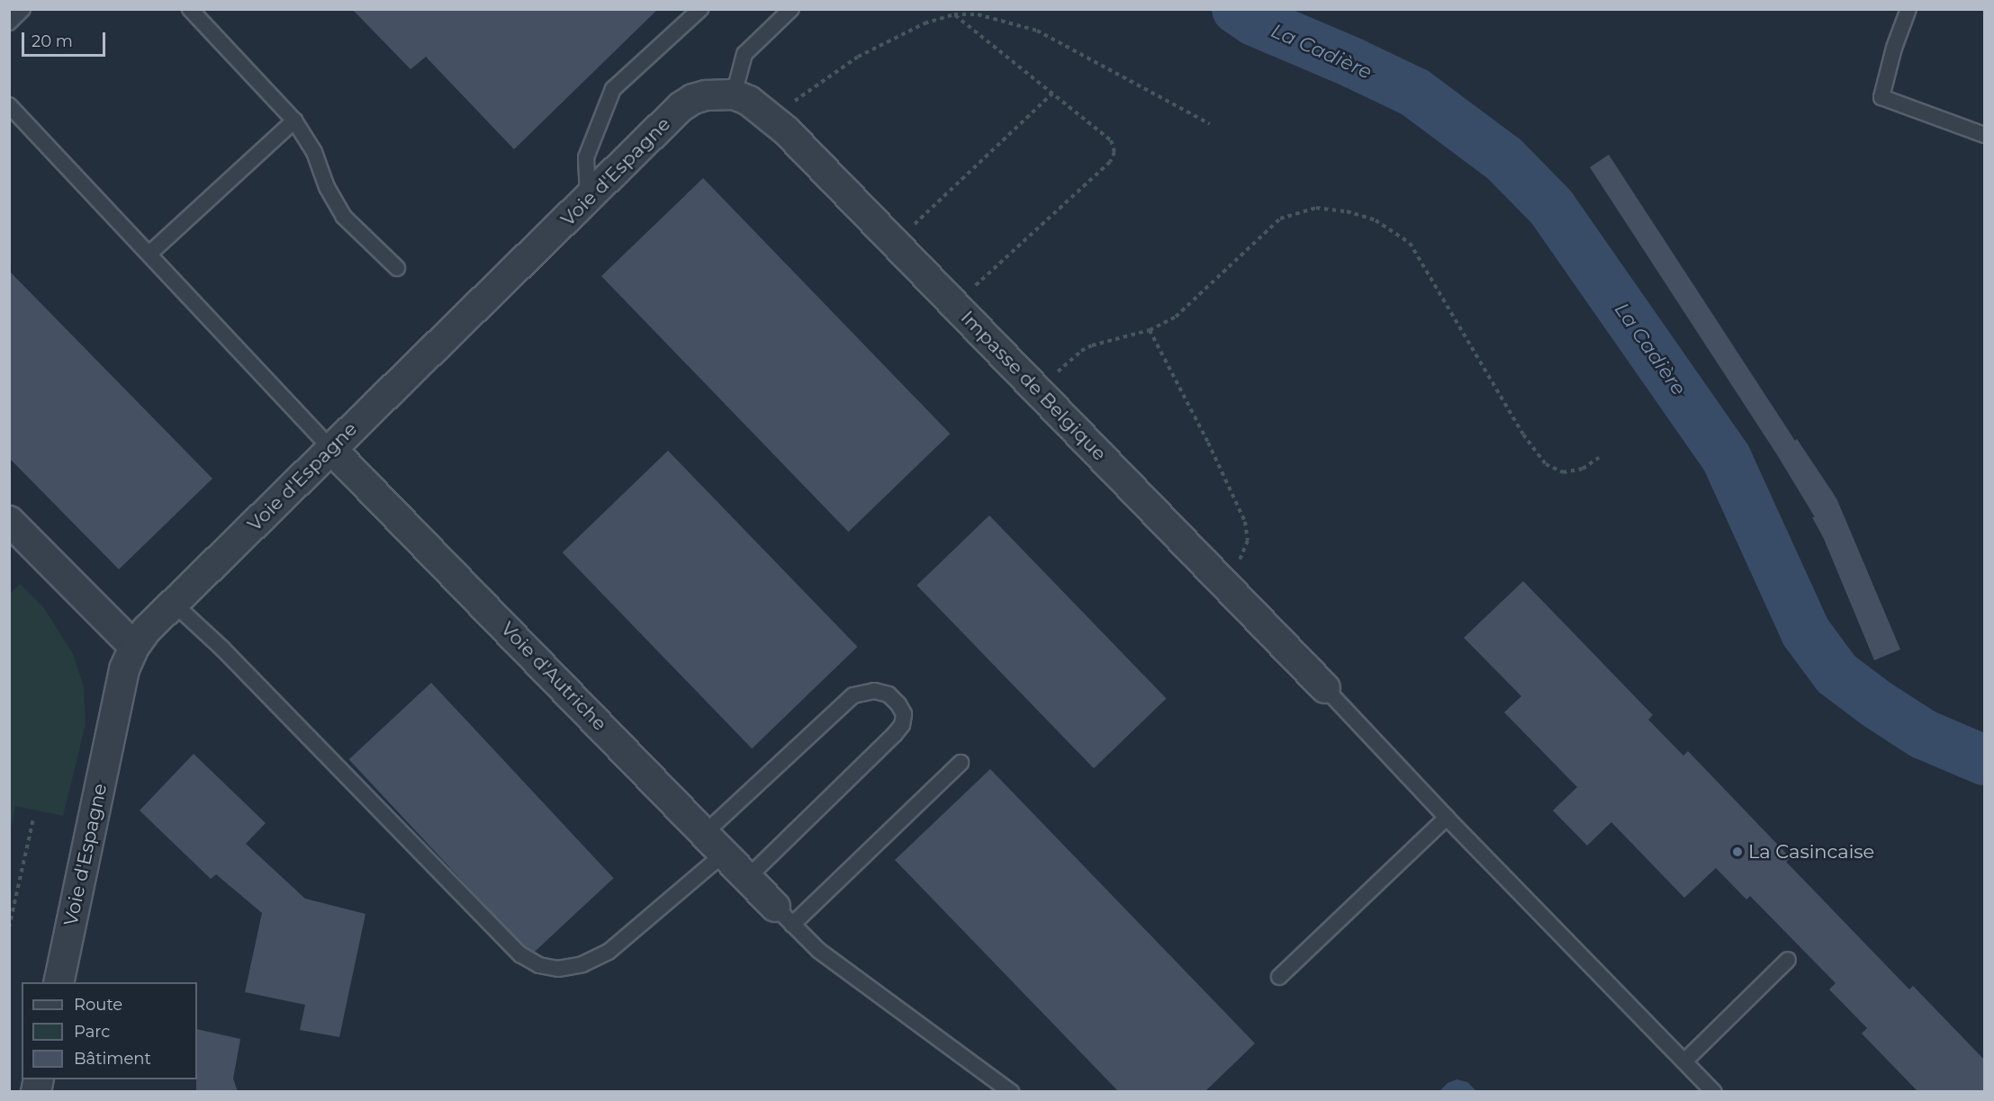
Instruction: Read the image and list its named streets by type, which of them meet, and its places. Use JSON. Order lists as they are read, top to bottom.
{
  "streets": {
    "street": ["Voie d'Espagne", "Impasse de Belgique", "Voie d'Autriche"]
  },
  "crossings": [
    ["Voie d'Espagne", "Impasse de Belgique"],
    ["Voie d'Espagne", "Voie d'Autriche"]
  ],
  "water": ["La Cadière"],
  "places": ["La Casincaise"],
  "legend": ["Route", "Parc", "Bâtiment"],
  "scale_bar": "20 m"
}
